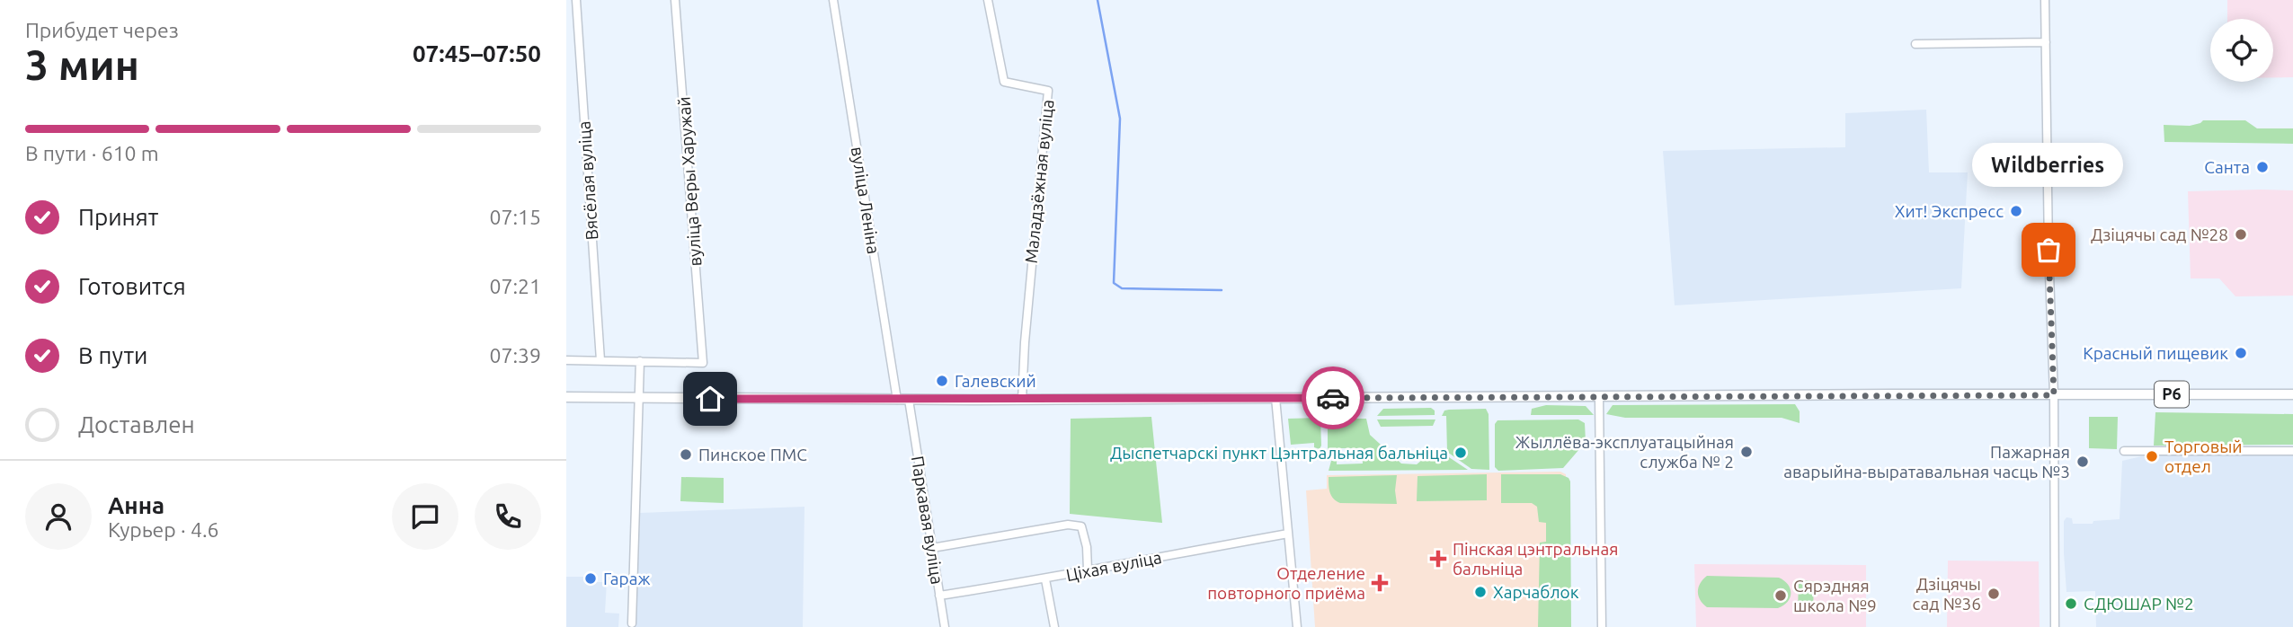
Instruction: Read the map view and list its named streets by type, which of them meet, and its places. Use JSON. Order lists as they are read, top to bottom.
{
  "streets": {
    "main road": ["Р6"],
    "street": [
      "Вясёлая вуліца",
      "вуліца Веры Харужай",
      "Маладзёжная вуліца",
      "вуліца Леніна",
      "Паркавая вуліца",
      "Ціхая вуліца"
    ]
  },
  "crossings": [
    ["Маладзёжная вуліца", "Р6"],
    ["вуліца Леніна", "Р6"],
    ["Р6", "Паркавая вуліца"],
    ["Паркавая вуліца", "Ціхая вуліца"]
  ],
  "places": {
    "other": [
      "Санта",
      "Хит! Экспресс",
      "Дзіцячы сад №28",
      "Wildberries",
      "Красный пищевик",
      "Галевский",
      "Жыллёва-эксплуатацыйная служба № 2",
      "Дыспетчарскі пункт Цэнтральная бальніца",
      "Пинское ПМС",
      "Торговый отдел",
      "Пажарная аварыйна-выратавальная часць №3",
      "Гараж",
      "Харчаблок",
      "Дзіцячы сад №36",
      "Сярэдняя школа №9",
      "СДЮШАР №2"
    ],
    "health": ["Пінская цэнтральная бальніца", "Отделение повторного приёма"]
  },
  "page": {
    "heading": ["3 мин", "Прибудет через", "07:45–07:50"],
    "panel": ["Анна", "Курьер · 4.6"],
    "bar": "В пути · 610 m",
    "bubble": "Wildberries",
    "list": [
      ["Принят", "07:15"],
      ["Готовится", "07:21"],
      ["В пути", "07:39"],
      "Доставлен"
    ]
  }
}
